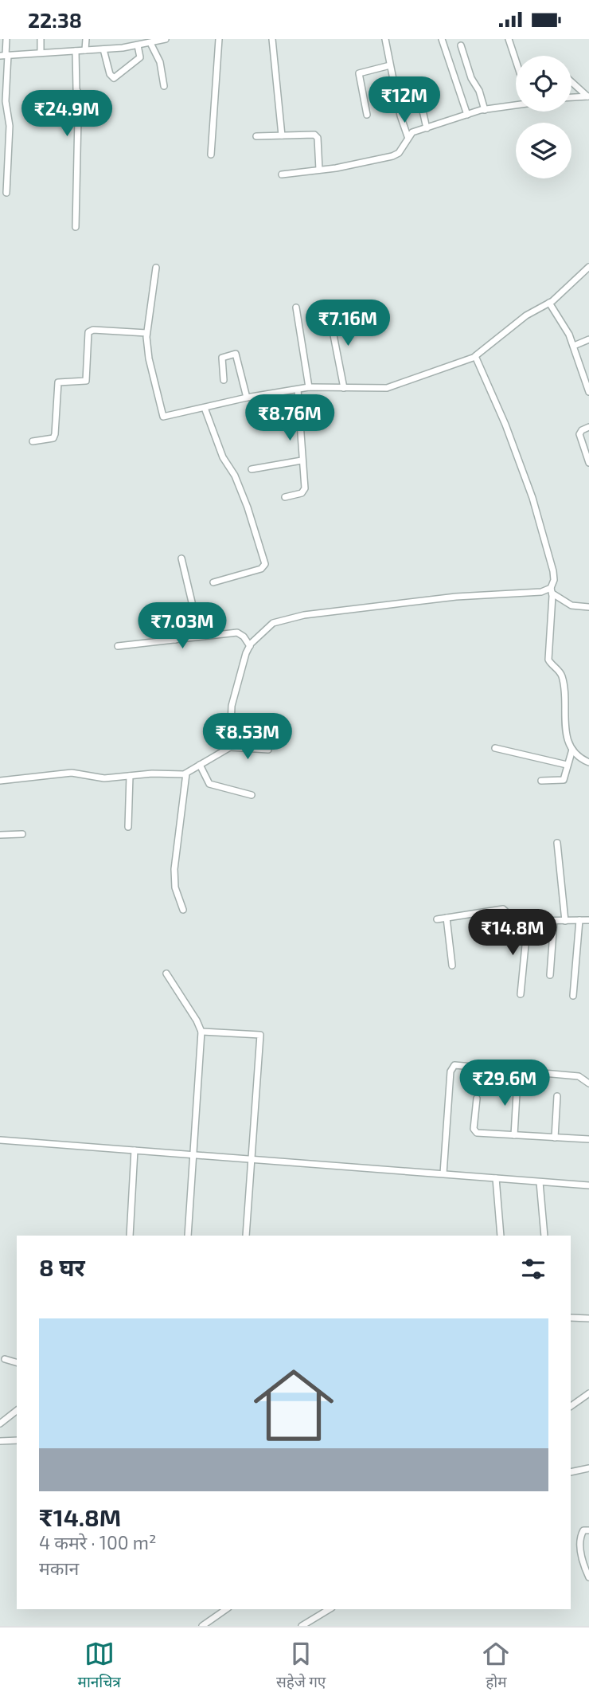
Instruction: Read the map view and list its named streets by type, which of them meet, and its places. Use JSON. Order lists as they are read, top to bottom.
{
  "page": {
    "status": "22:38",
    "price": [
      "₹12M",
      "₹24.9M",
      "₹7.16M",
      "₹8.76M",
      "₹7.03M",
      "₹8.53M",
      "₹14.8M",
      "₹29.6M"
    ],
    "heading": "8 घर",
    "list": [
      {
        "name": "₹14.8M",
        "note": "4 कमरे · 100 m² · मकान"
      }
    ],
    "tabs": ["मानचित्र", "सहेजे गए", "होम"]
  }
}
